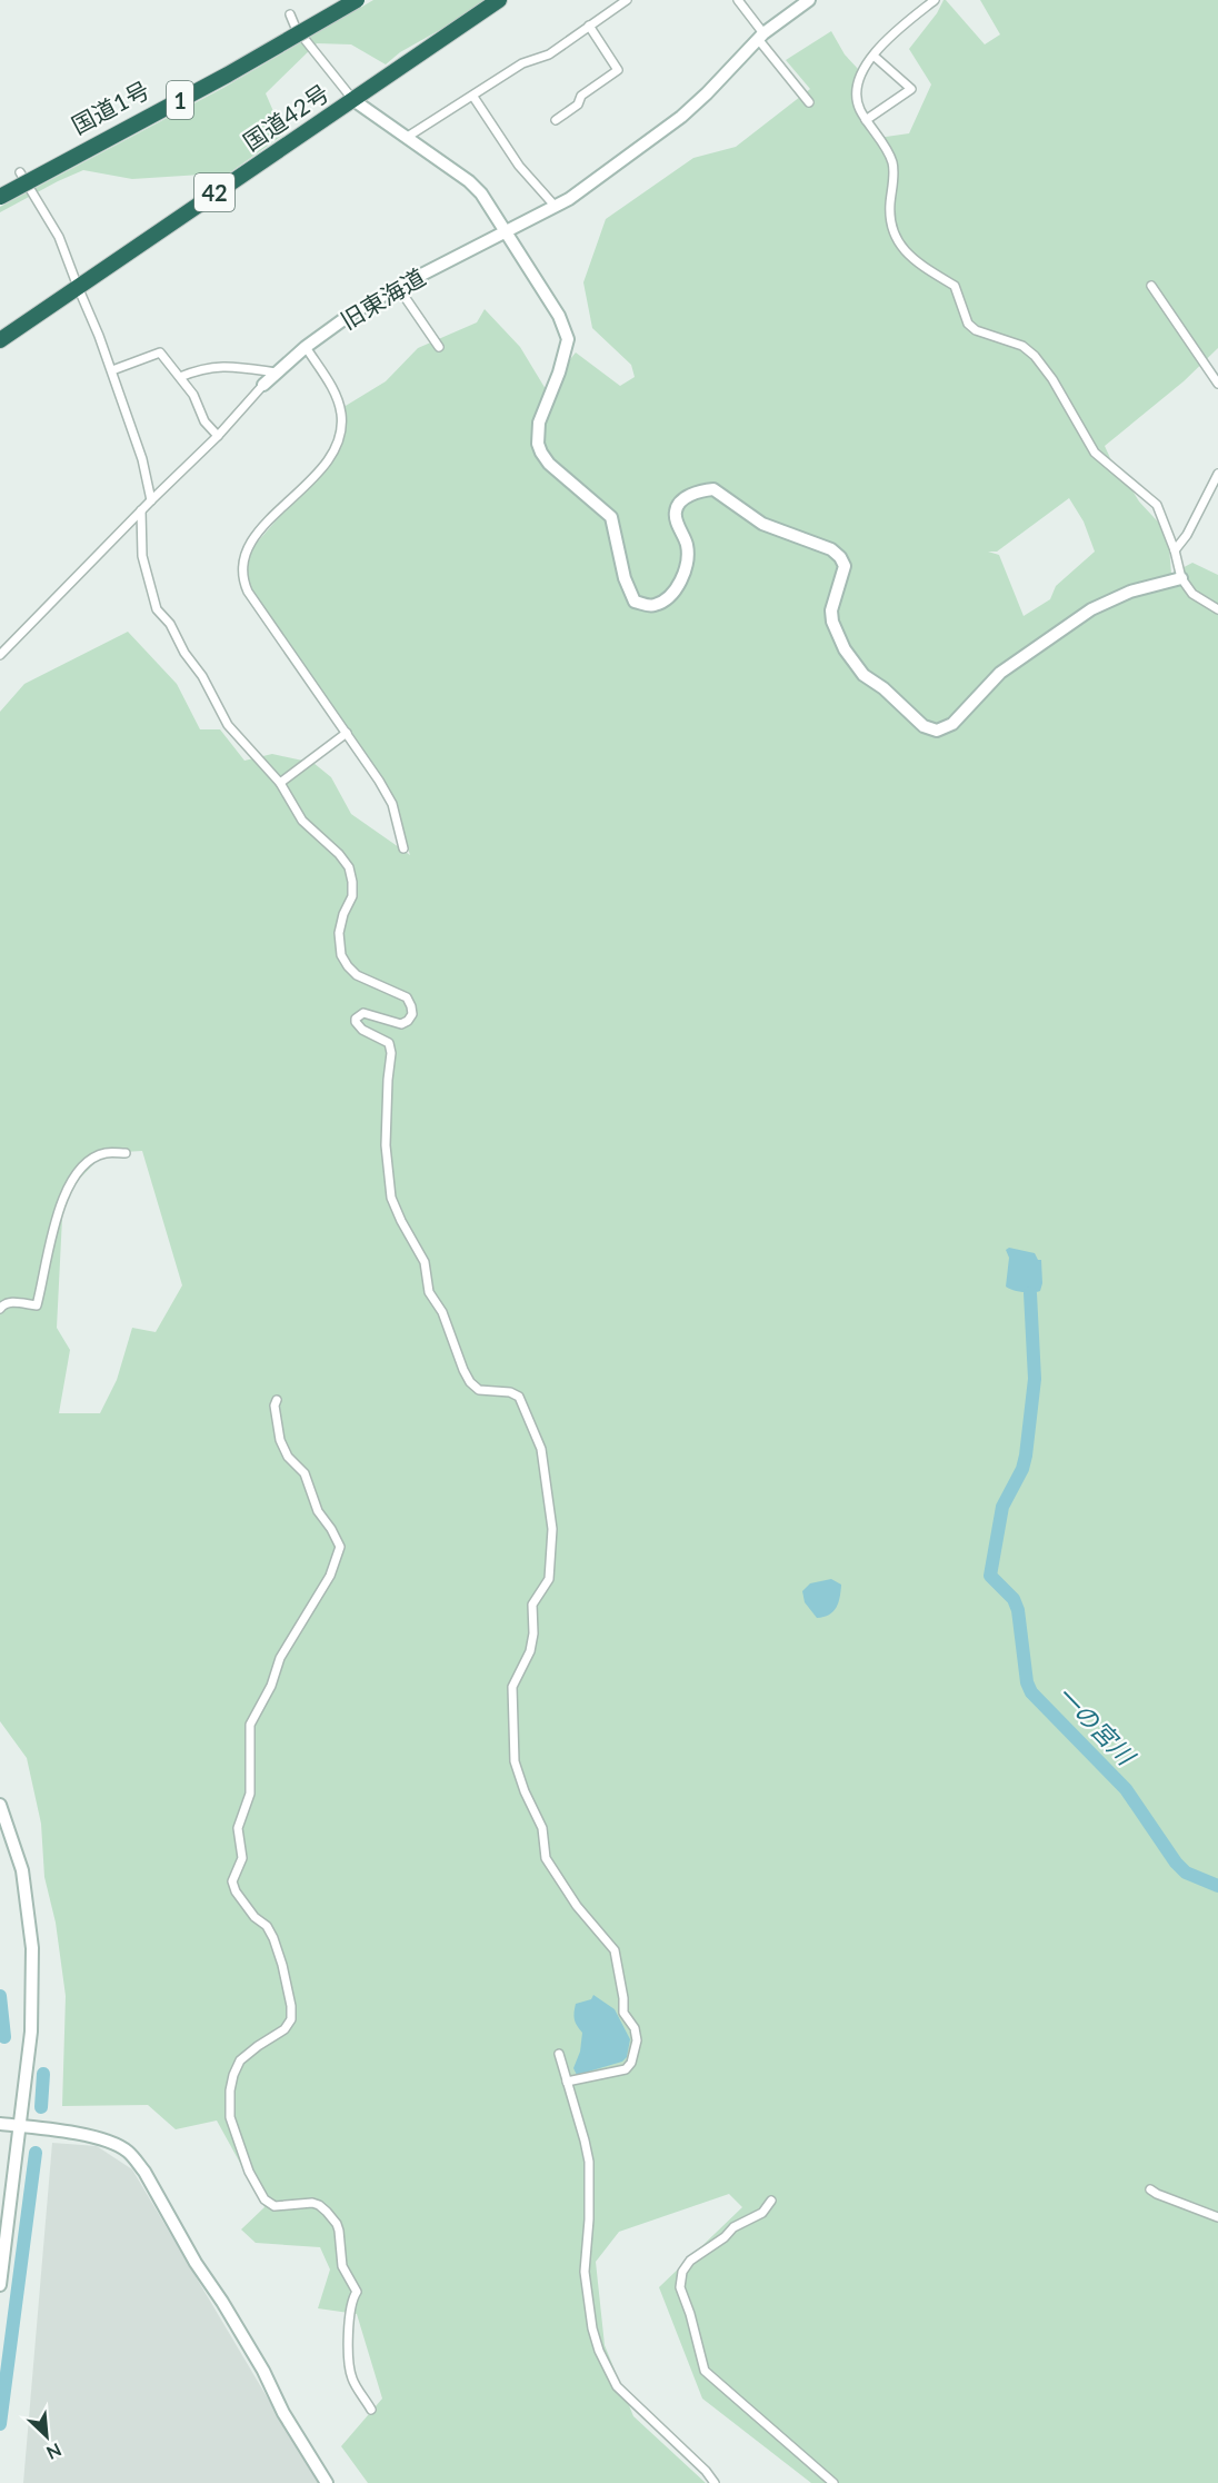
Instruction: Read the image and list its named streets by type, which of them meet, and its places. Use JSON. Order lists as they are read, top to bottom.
{
  "streets": {
    "highway": [
      "1",
      "国道1号",
      "国道42号",
      "42"
    ],
    "street": ["旧東海道"]
  },
  "water": ["一の宮川"],
  "north": "bottom right"
}
